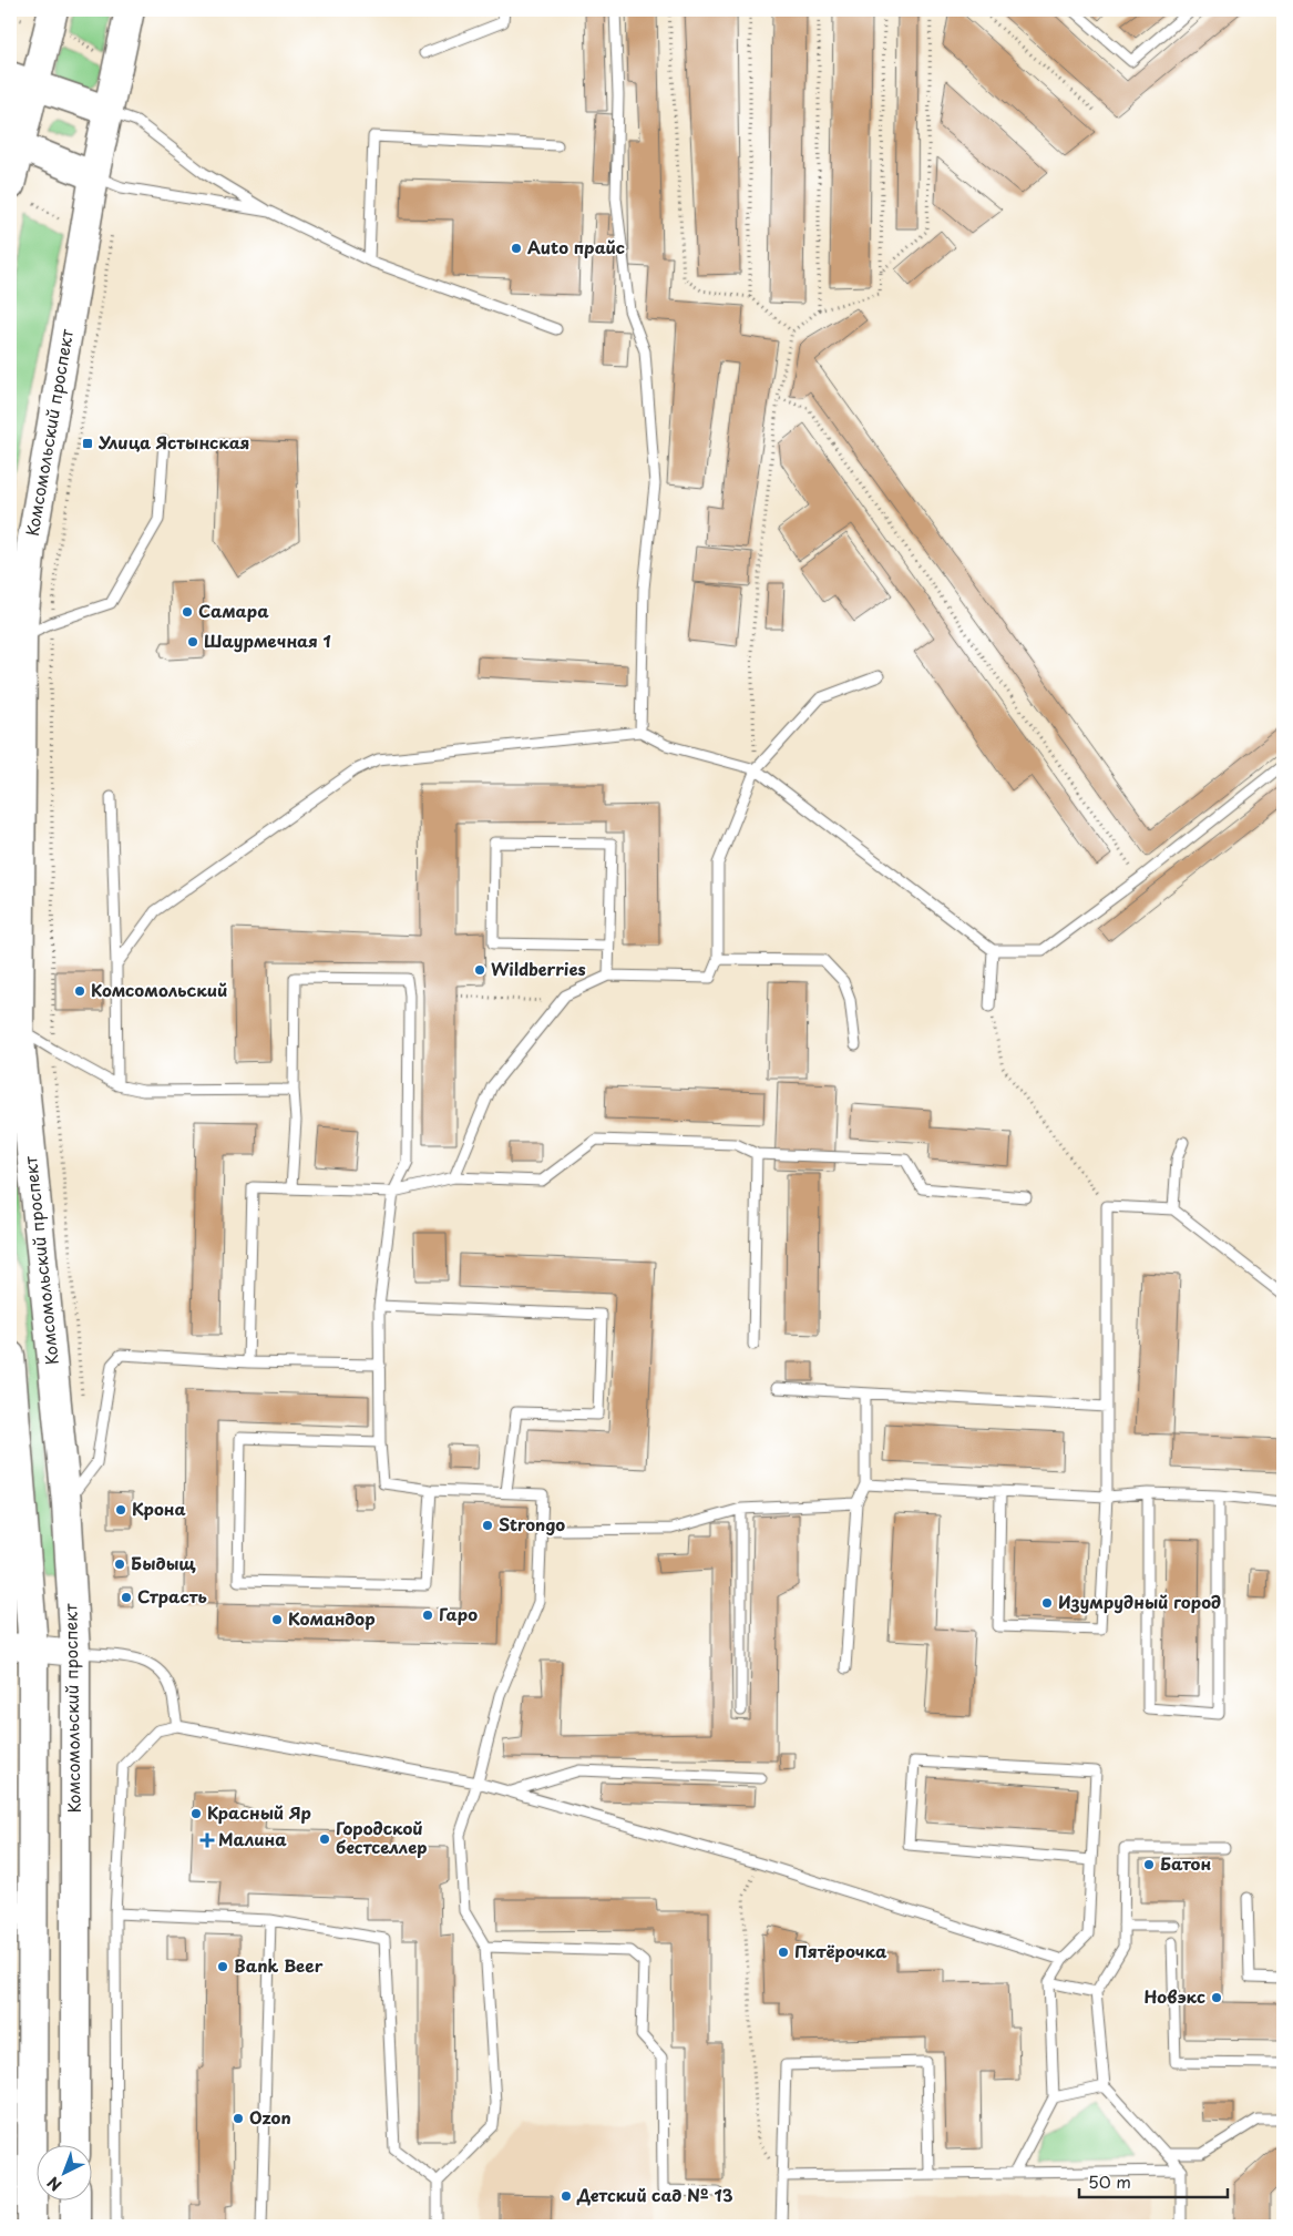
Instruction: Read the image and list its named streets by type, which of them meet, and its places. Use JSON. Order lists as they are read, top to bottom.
{
  "streets": {
    "main road": ["Комсомольский проспект"]
  },
  "places": {
    "other": [
      "Auto прайс",
      "Самара",
      "Шаурмечная 1",
      "Wildberries",
      "Комсомольский",
      "Крона",
      "Strongo",
      "Быдыщ",
      "Страсть",
      "Изумрудный город",
      "Гаро",
      "Командор",
      "Красный Яр",
      "Городской бестселлер",
      "Батон",
      "Пятёрочка",
      "Bank Beer",
      "Новэкс",
      "Ozon",
      "Детский сад № 13"
    ],
    "transit": ["Улица Ястынская"],
    "health": ["Малина"]
  },
  "scale_bar": "50 m",
  "north": "bottom left"
}
